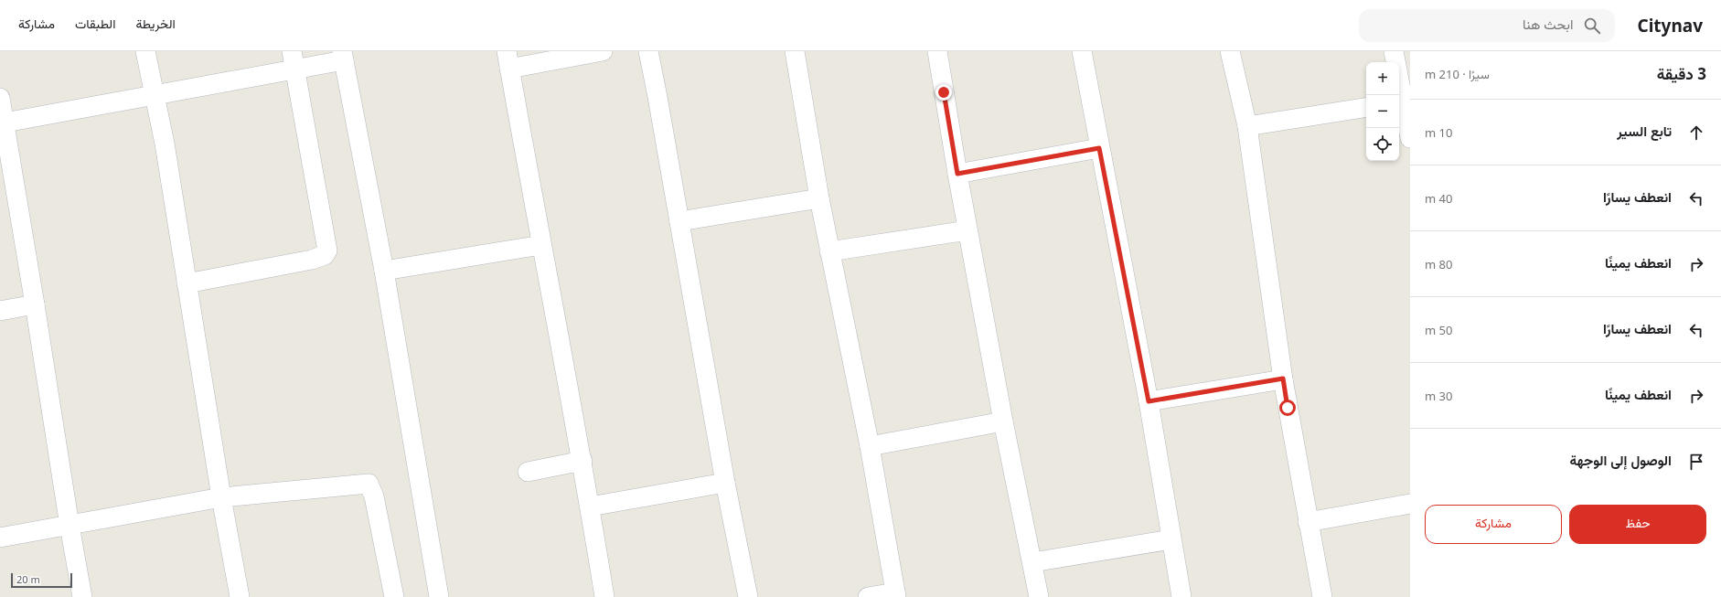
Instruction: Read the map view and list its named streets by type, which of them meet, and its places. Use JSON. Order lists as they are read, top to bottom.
{
  "scale_bar": "20 m",
  "page": {
    "header": "Citynav",
    "search": "ابحث هنا",
    "nav": ["الخريطة", "الطبقات", "مشاركة"],
    "heading": ["3 دقيقة", "سيرًا · 210 m"],
    "map_buttons": ["+", "−"],
    "list": [
      ["تابع السير", "10 m"],
      ["انعطف يسارًا", "40 m"],
      ["انعطف يمينًا", "80 m"],
      ["انعطف يسارًا", "50 m"],
      ["انعطف يمينًا", "30 m"],
      "الوصول إلى الوجهة"
    ],
    "buttons": ["حفظ", "مشاركة"],
    "scale": "20 m"
  }
}
